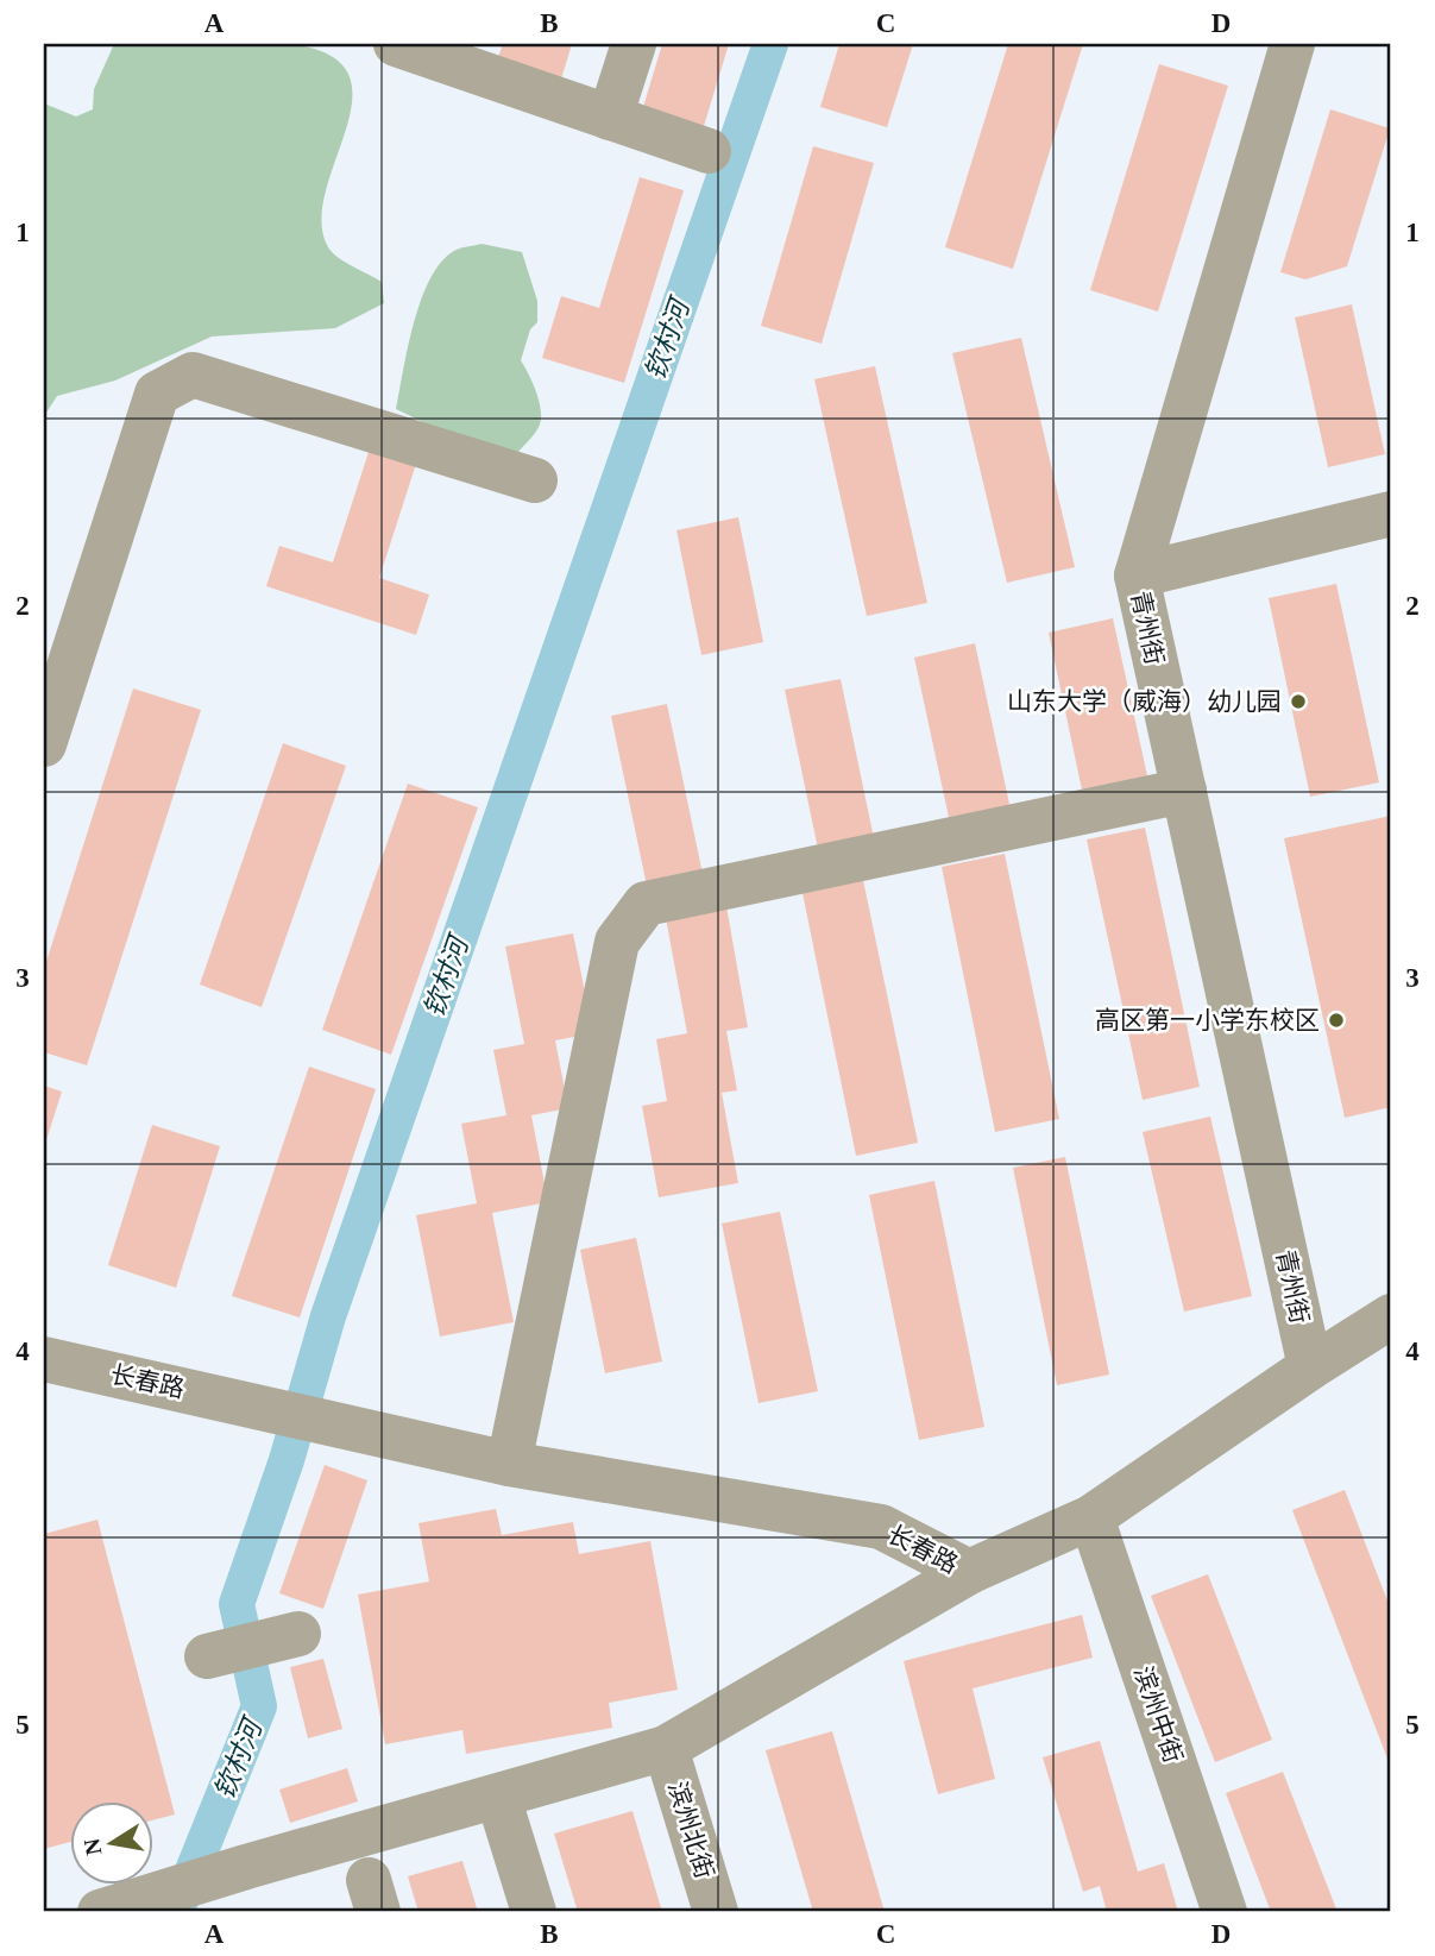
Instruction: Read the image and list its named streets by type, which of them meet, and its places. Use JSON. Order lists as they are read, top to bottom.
{
  "streets": {
    "street": [
      "青州街",
      "长春路",
      "滨州中街",
      "滨州北街"
    ]
  },
  "crossings": [
    ["青州街", "长春路"],
    ["长春路", "滨州中街"]
  ],
  "water": ["钦村河"],
  "places": ["山东大学（威海）幼儿园", "高区第一小学东校区"],
  "north": "left",
  "grid": {
    "columns": [
      "A",
      "B",
      "C",
      "D"
    ],
    "rows": [
      "1",
      "2",
      "3",
      "4",
      "5"
    ]
  }
}
